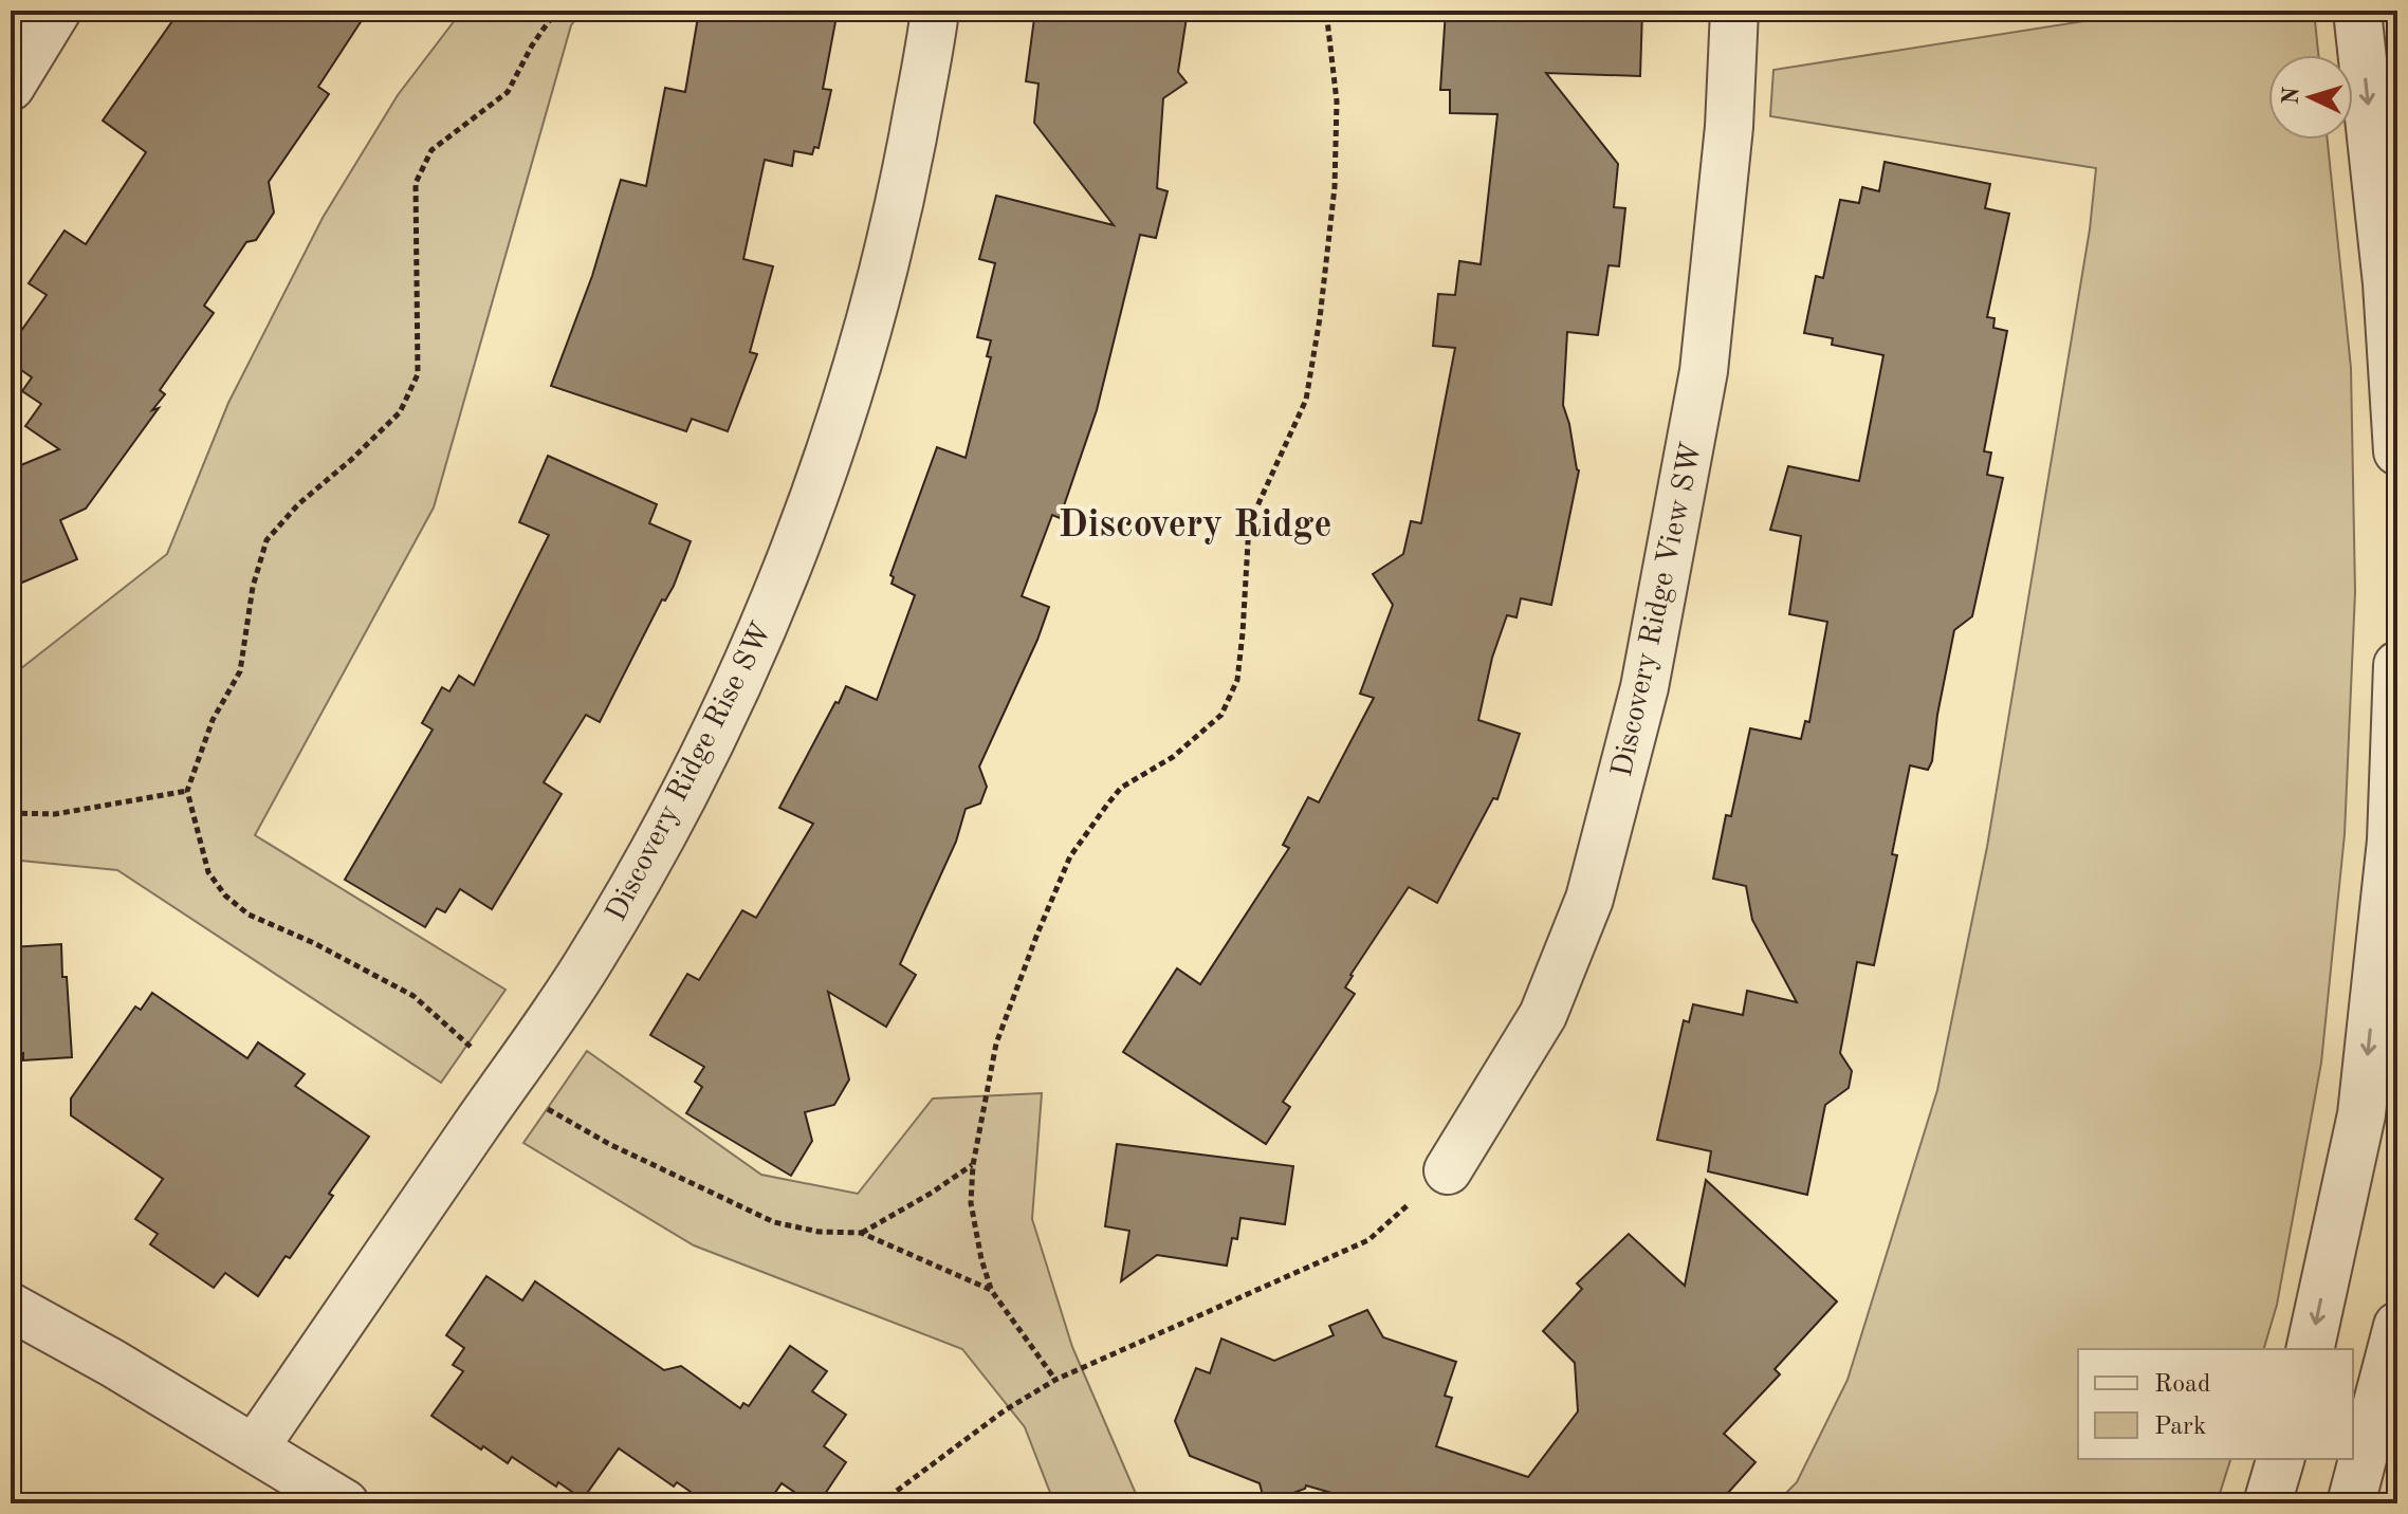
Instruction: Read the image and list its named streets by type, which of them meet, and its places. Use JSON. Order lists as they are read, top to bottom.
{
  "streets": {
    "street": ["Discovery Ridge View SW", "Discovery Ridge Rise SW"]
  },
  "districts": ["Discovery Ridge"],
  "legend": ["Road", "Park"],
  "north": "left"
}
